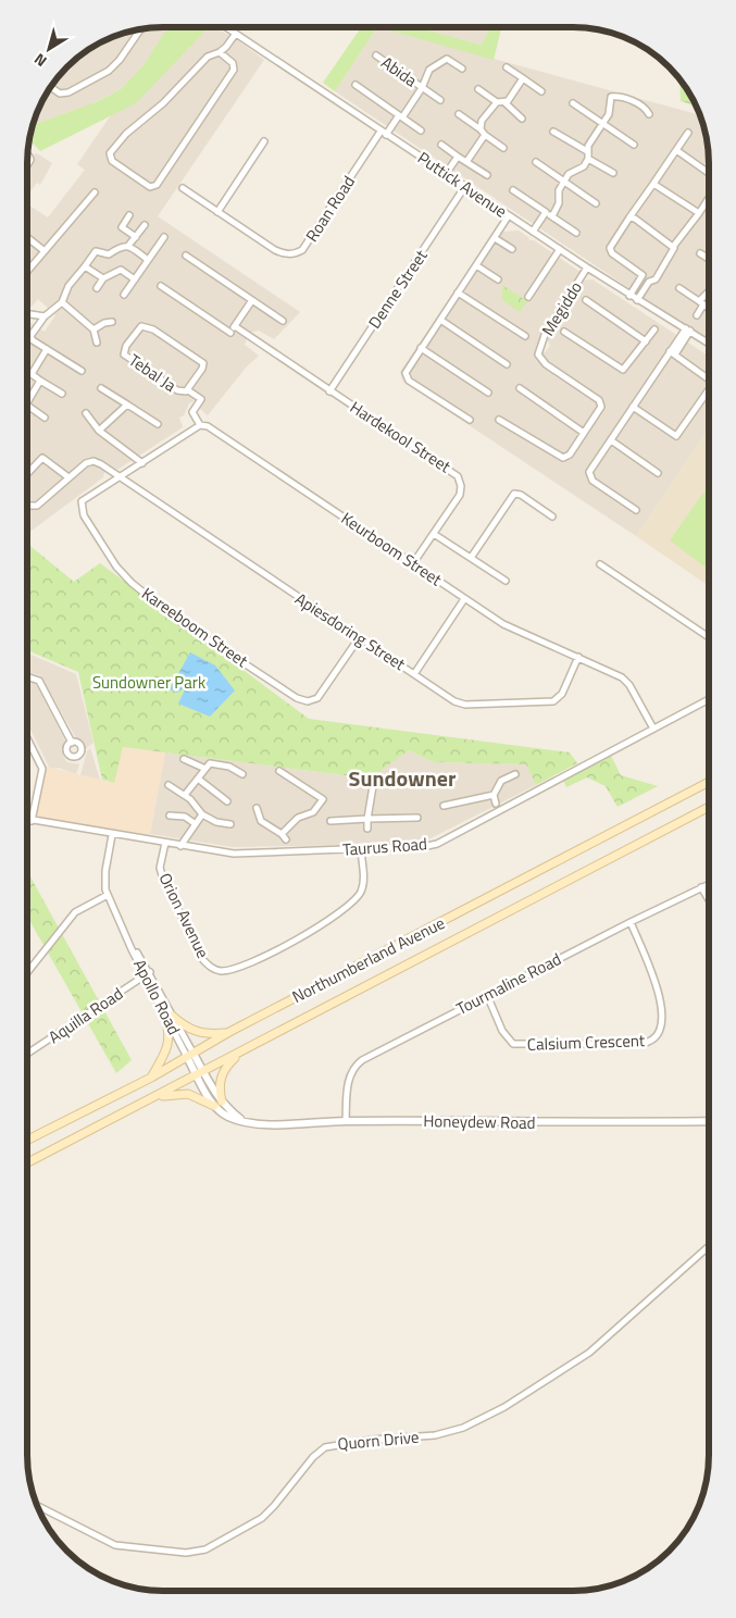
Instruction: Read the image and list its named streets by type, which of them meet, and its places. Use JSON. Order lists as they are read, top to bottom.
{
  "streets": {
    "main road": ["Northumberland Avenue"],
    "street": [
      "Abida",
      "Puttick Avenue",
      "Roan Road",
      "Denne Street",
      "Megiddo",
      "Tebal Ja",
      "Hardekool Street",
      "Keurboom Street",
      "Kareeboom Street",
      "Apiesdoring Street",
      "Taurus Road",
      "Orion Avenue",
      "Tourmaline Road",
      "Apollo Road",
      "Aquilla Road",
      "Calsium Crescent",
      "Honeydew Road",
      "Quorn Drive"
    ]
  },
  "crossings": [
    ["Abida", "Puttick Avenue"],
    ["Abida", "Roan Road"],
    ["Puttick Avenue", "Roan Road"],
    ["Puttick Avenue", "Denne Street"],
    ["Puttick Avenue", "Megiddo"],
    ["Denne Street", "Hardekool Street"],
    ["Tebal Ja", "Keurboom Street"],
    ["Hardekool Street", "Keurboom Street"],
    ["Keurboom Street", "Apiesdoring Street"],
    ["Keurboom Street", "Taurus Road"],
    ["Kareeboom Street", "Apiesdoring Street"],
    ["Taurus Road", "Orion Avenue"],
    ["Taurus Road", "Apollo Road"],
    ["Northumberland Avenue", "Apollo Road"],
    ["Northumberland Avenue", "Honeydew Road"],
    ["Tourmaline Road", "Calsium Crescent"],
    ["Tourmaline Road", "Honeydew Road"],
    ["Apollo Road", "Aquilla Road"],
    ["Apollo Road", "Honeydew Road"]
  ],
  "districts": ["Sundowner"],
  "parks": ["Sundowner Park"],
  "north": "bottom left"
}
